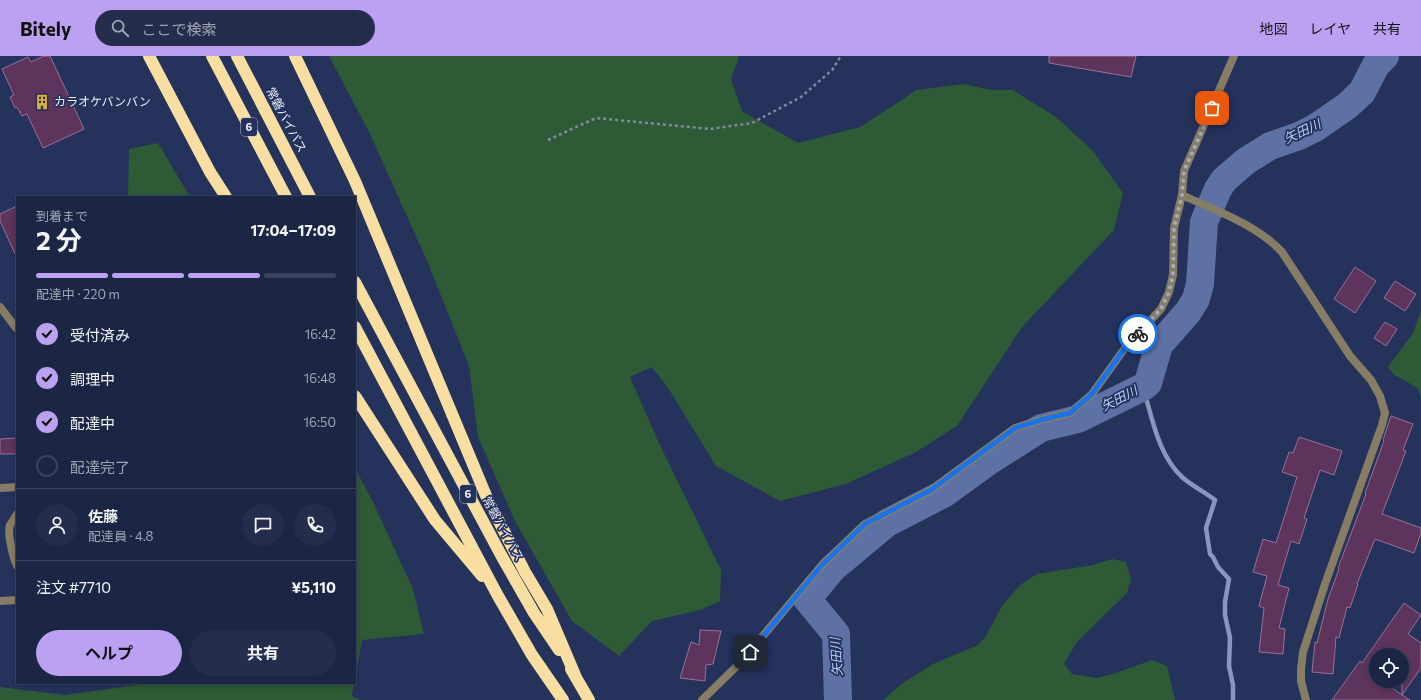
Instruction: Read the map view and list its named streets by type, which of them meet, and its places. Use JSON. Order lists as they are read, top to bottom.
{
  "streets": {
    "highway": ["常磐バイパス", "6"]
  },
  "water": ["矢田川"],
  "places": {
    "building": ["カラオケバンバン"]
  },
  "page": {
    "header": "Bitely",
    "search": "ここで検索",
    "nav": ["地図", "レイヤ", "共有"],
    "heading": ["2 分", "到着まで", "17:04–17:09"],
    "panel": [
      "佐藤",
      "配達員 · 4.8",
      "注文 #7710",
      "¥5,110"
    ],
    "bar": "配達中 · 220 m",
    "list": [
      ["受付済み", "16:42"],
      ["調理中", "16:48"],
      ["配達中", "16:50"],
      "配達完了"
    ],
    "buttons": ["ヘルプ", "共有"]
  }
}
